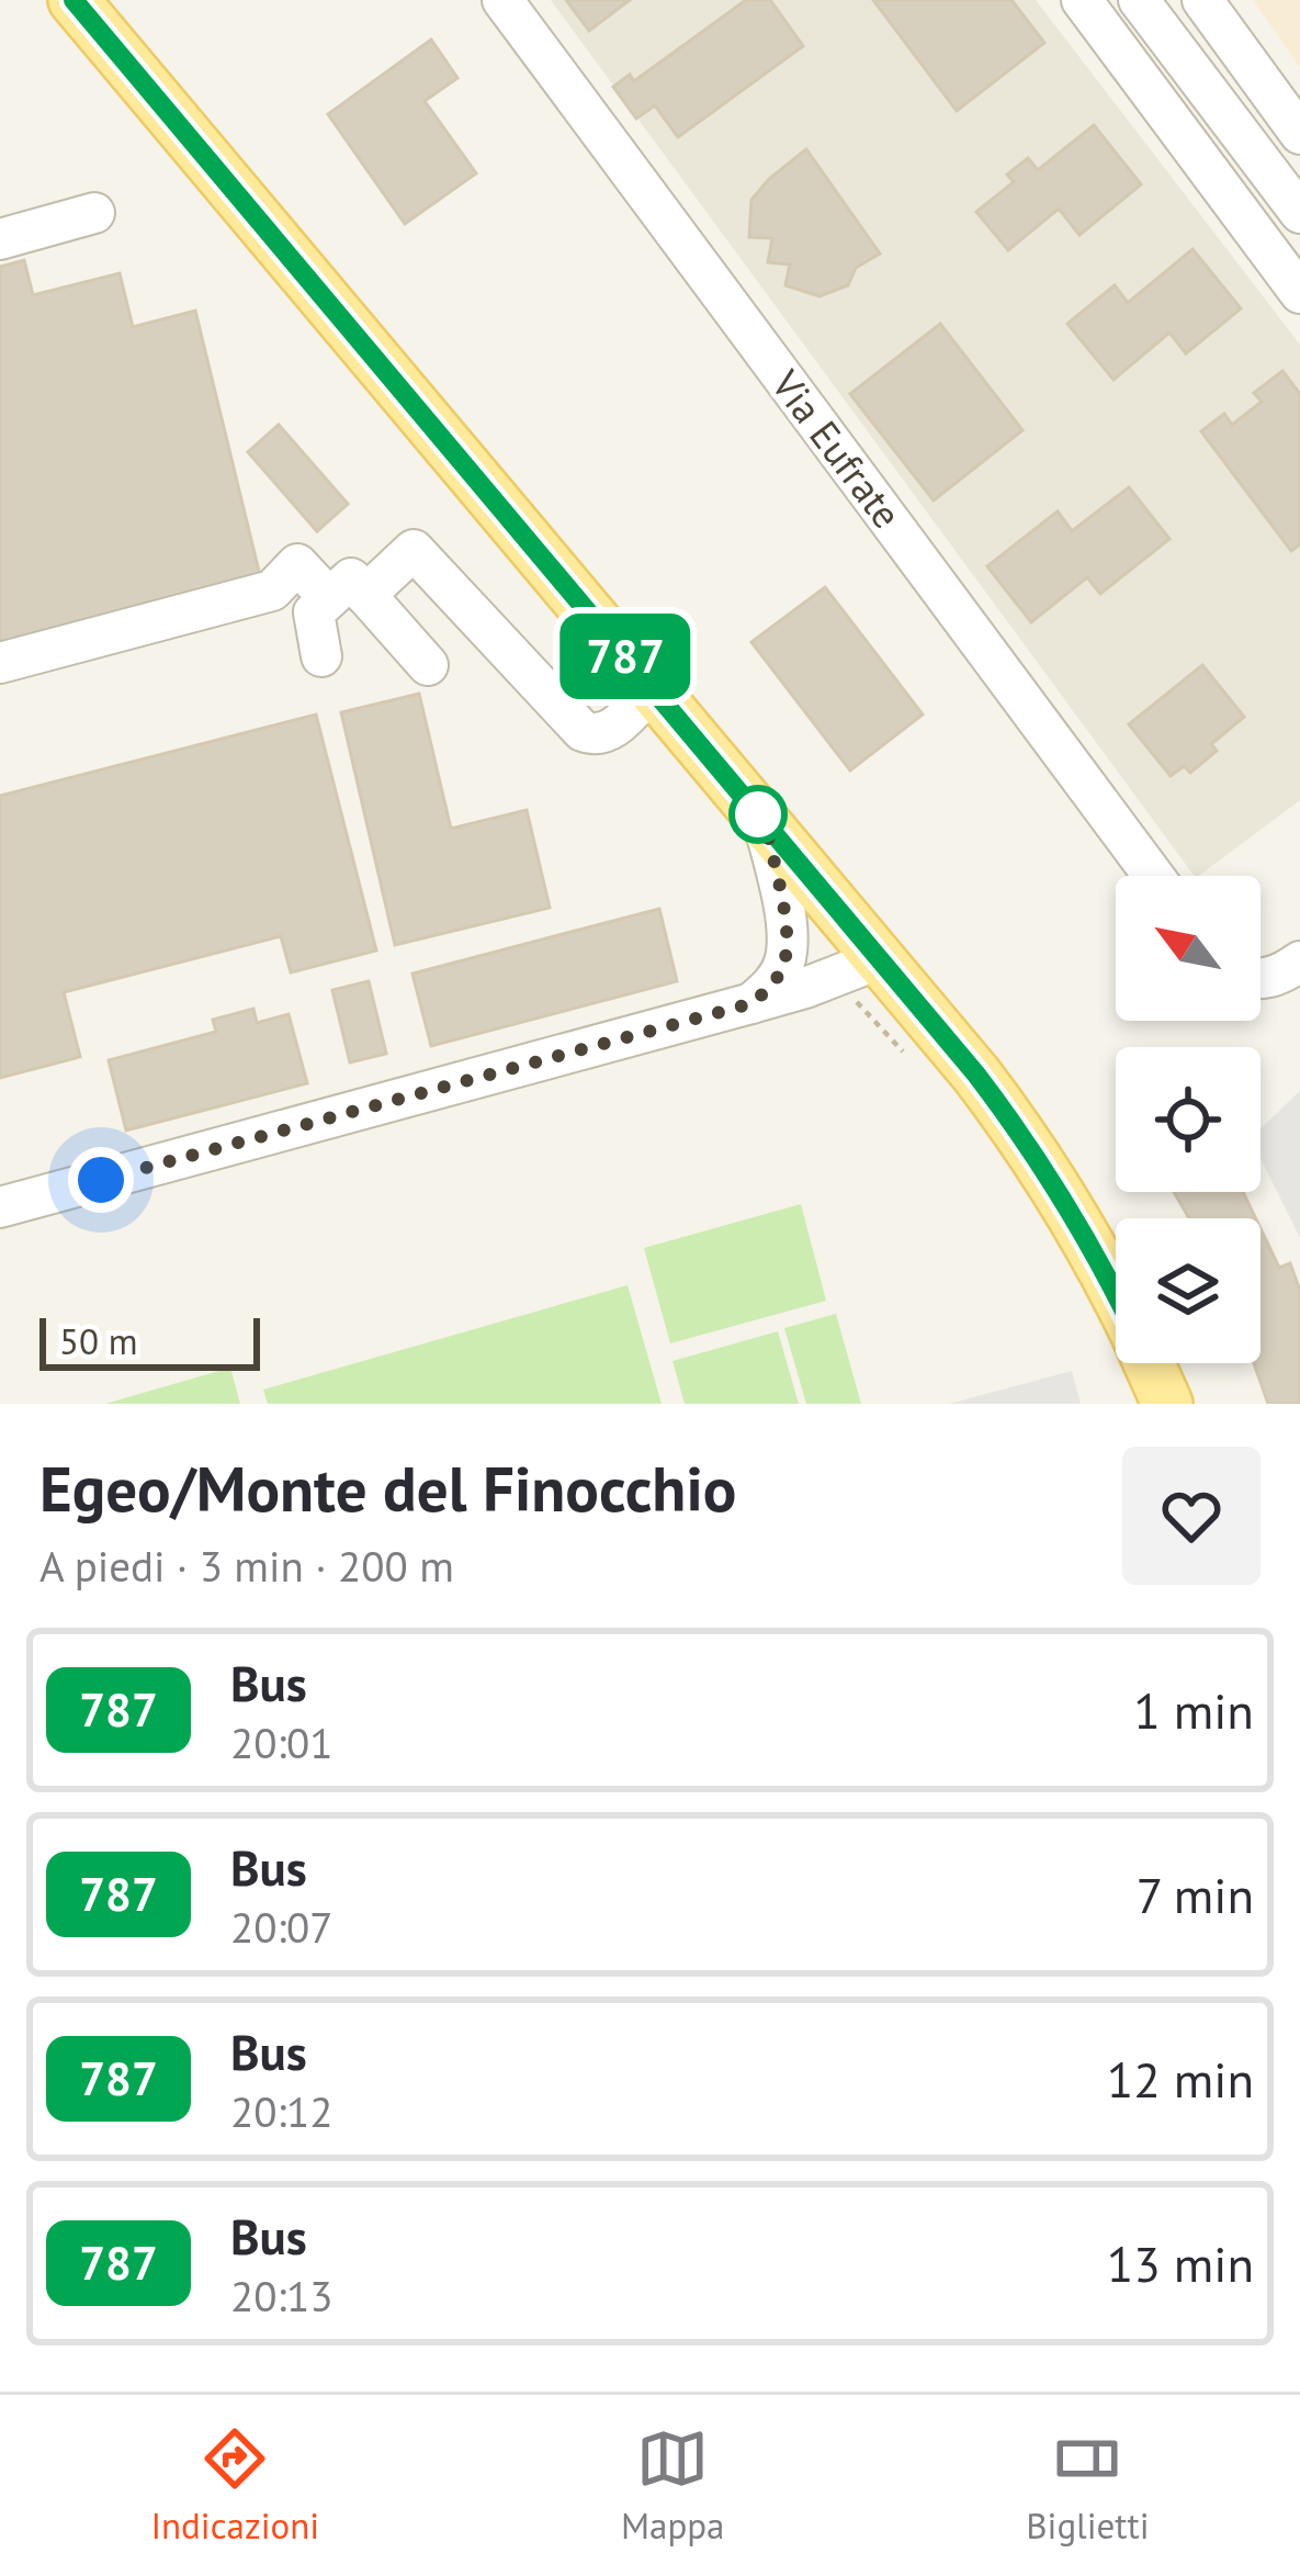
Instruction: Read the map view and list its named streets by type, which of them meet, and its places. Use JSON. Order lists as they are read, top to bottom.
{
  "streets": {
    "street": ["Via Eufrate"]
  },
  "lines": ["bus line 787"],
  "scale_bar": "50 m",
  "north": "top left",
  "page": {
    "on_map": "787",
    "scale": "50 m",
    "heading": ["Egeo/Monte del Finocchio", "A piedi · 3 min · 200 m"],
    "list": [
      {
        "mark": "787",
        "name": "Bus",
        "note": "20:01",
        "value": "1 min"
      },
      {
        "mark": "787",
        "name": "Bus",
        "note": "20:07",
        "value": "7 min"
      },
      {
        "mark": "787",
        "name": "Bus",
        "note": "20:12",
        "value": "12 min"
      },
      {
        "mark": "787",
        "name": "Bus",
        "note": "20:13",
        "value": "13 min"
      }
    ],
    "tabs": ["Indicazioni", "Mappa", "Biglietti"]
  }
}
